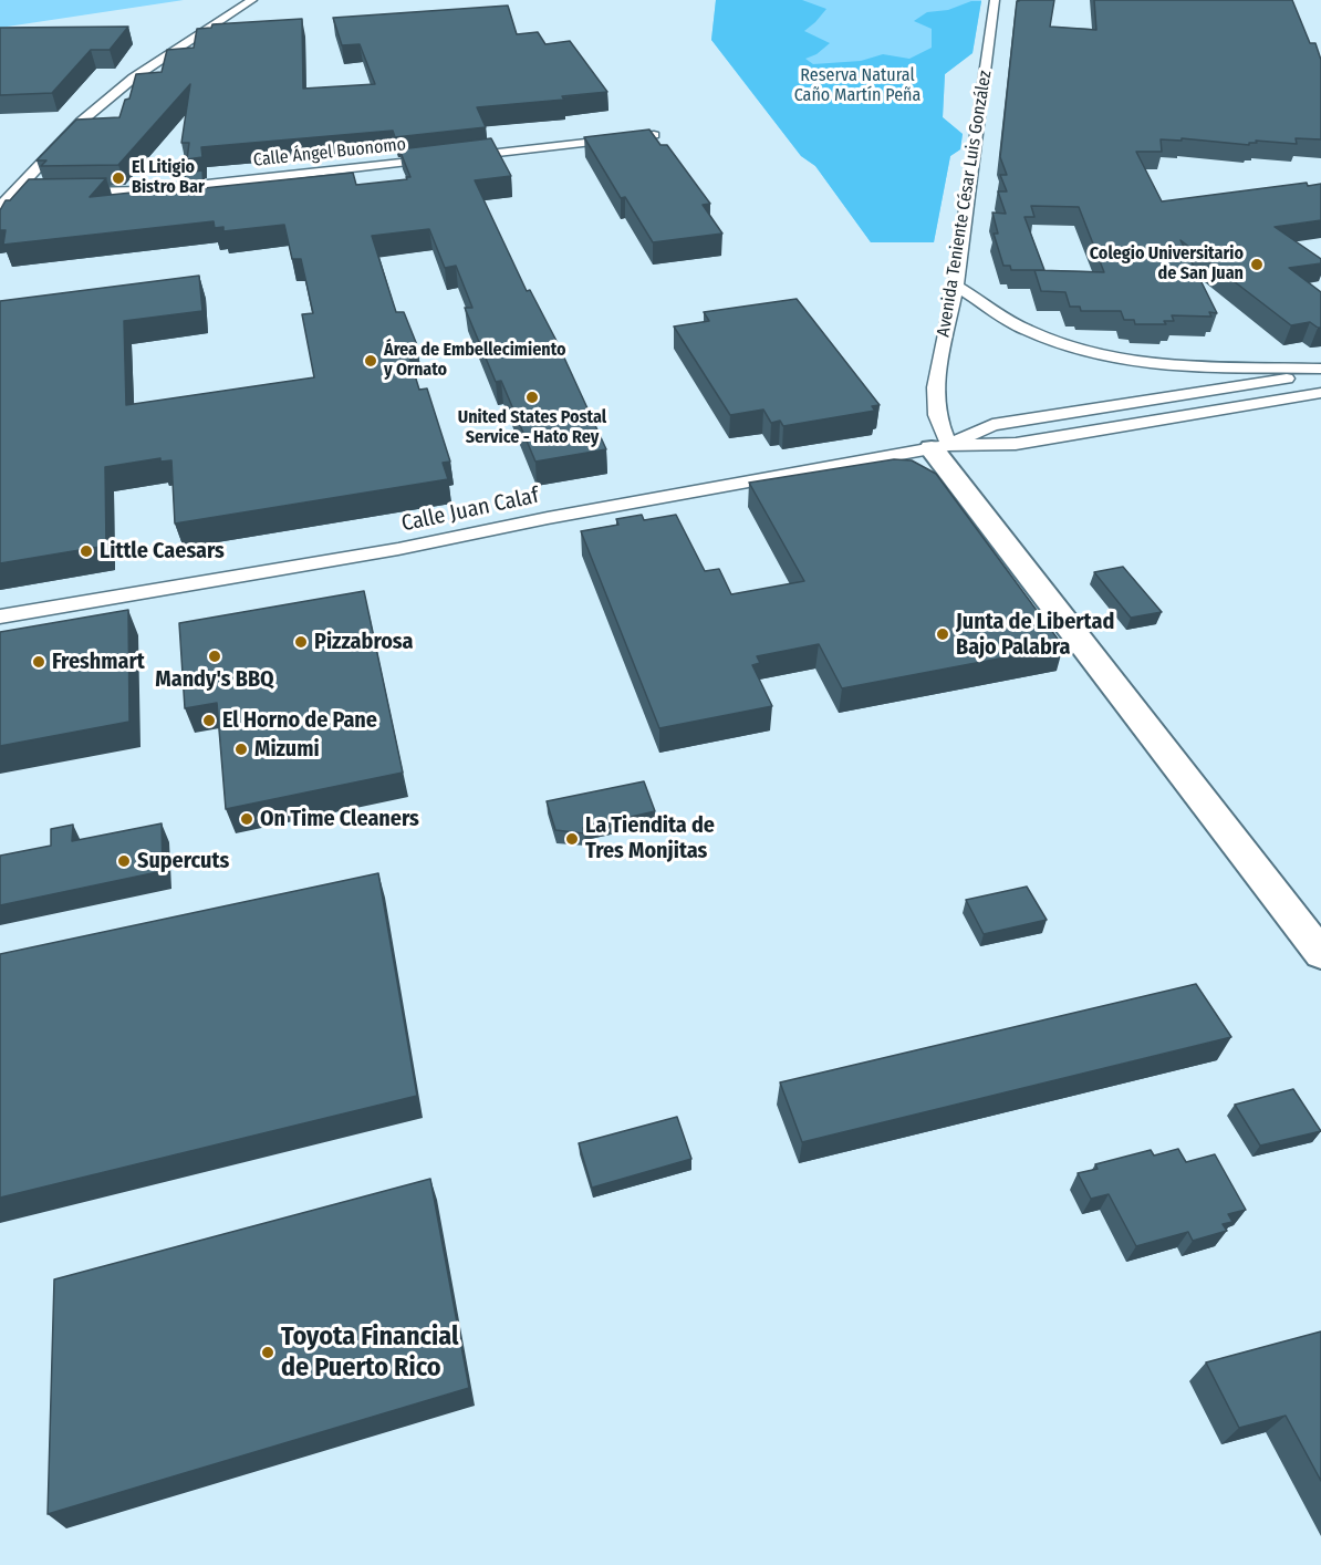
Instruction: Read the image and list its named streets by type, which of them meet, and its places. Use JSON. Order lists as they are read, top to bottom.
{
  "streets": {
    "street": ["Calle Ángel Buonomo", "Avenida Teniente César Luis González", "Calle Juan Calaf"]
  },
  "crossings": [
    ["Avenida Teniente César Luis González", "Calle Juan Calaf"]
  ],
  "parks": ["Reserva Natural Caño Martín Peña"],
  "places": [
    "El Litigio Bistro Bar",
    "Colegio Universitario de San Juan",
    "Área de Embellecimiento y Ornato",
    "United States Postal Service - Hato Rey",
    "Little Caesars",
    "Junta de Libertad Bajo Palabra",
    "Pizzabrosa",
    "Mandy's BBQ",
    "Freshmart",
    "El Horno de Pane",
    "Mizumi",
    "On Time Cleaners",
    "La Tiendita de Tres Monjitas",
    "Supercuts",
    "Toyota Financial de Puerto Rico"
  ]
}
